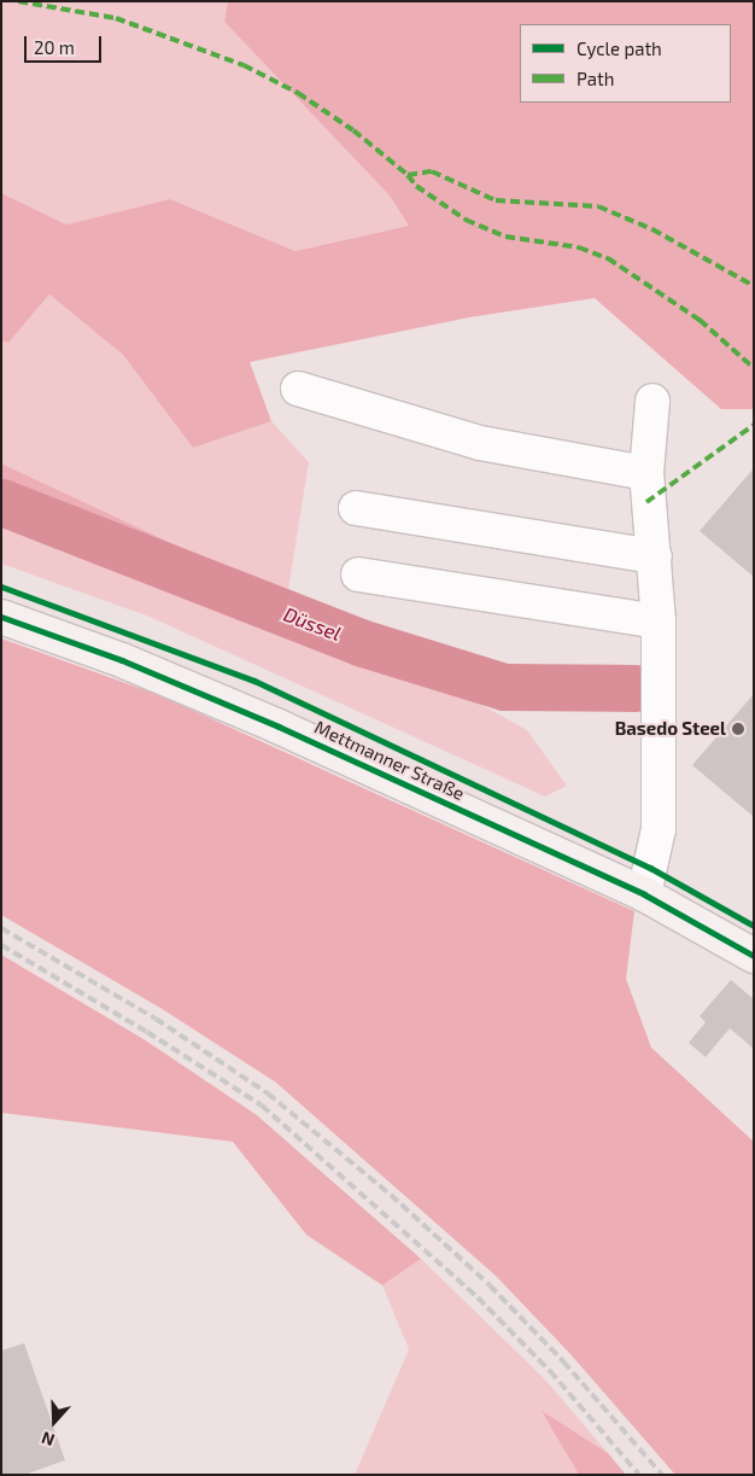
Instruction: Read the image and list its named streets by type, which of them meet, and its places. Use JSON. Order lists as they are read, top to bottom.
{
  "streets": {
    "main road": ["Mettmanner Straße"]
  },
  "water": ["Düssel"],
  "places": ["Basedo Steel"],
  "legend": ["Cycle path", "Path"],
  "scale_bar": "20 m",
  "north": "bottom"
}
